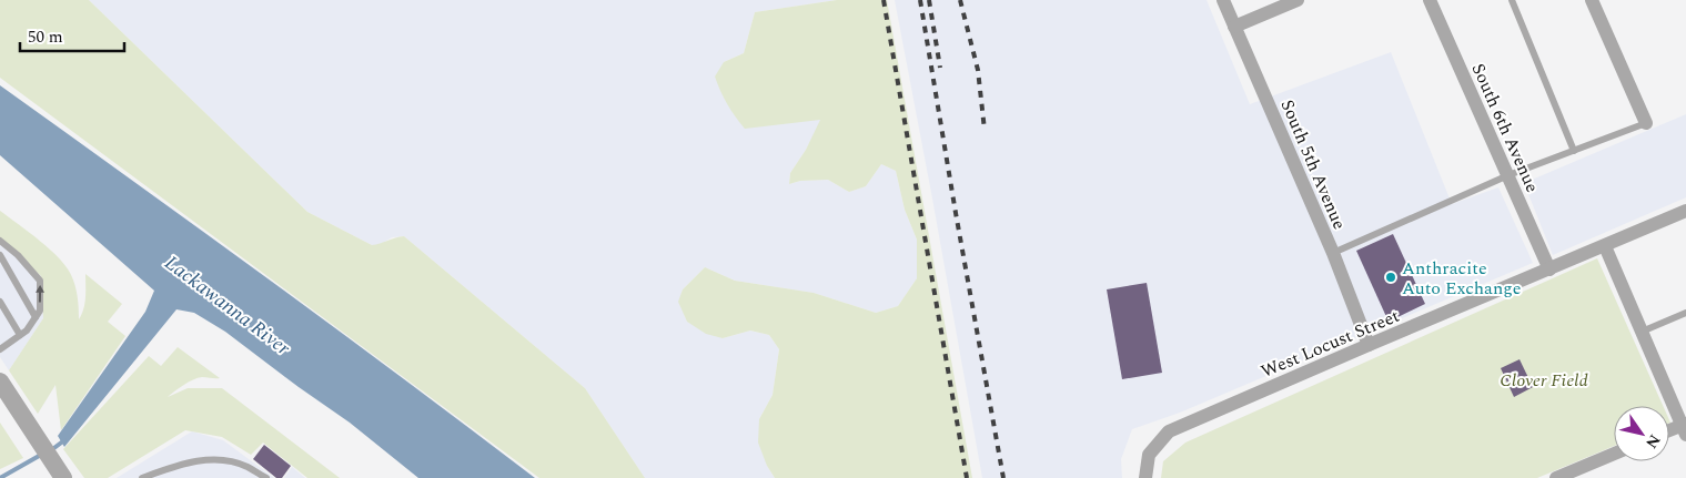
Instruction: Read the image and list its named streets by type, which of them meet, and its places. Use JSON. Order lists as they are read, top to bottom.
{
  "streets": {
    "street": ["South 6th Avenue", "South 5th Avenue", "West Locust Street"]
  },
  "crossings": [
    ["South 6th Avenue", "West Locust Street"],
    ["South 5th Avenue", "West Locust Street"]
  ],
  "water": ["Lackawanna River"],
  "parks": ["Clover Field"],
  "places": ["Anthracite Auto Exchange"],
  "scale_bar": "50 m",
  "north": "bottom right"
}
